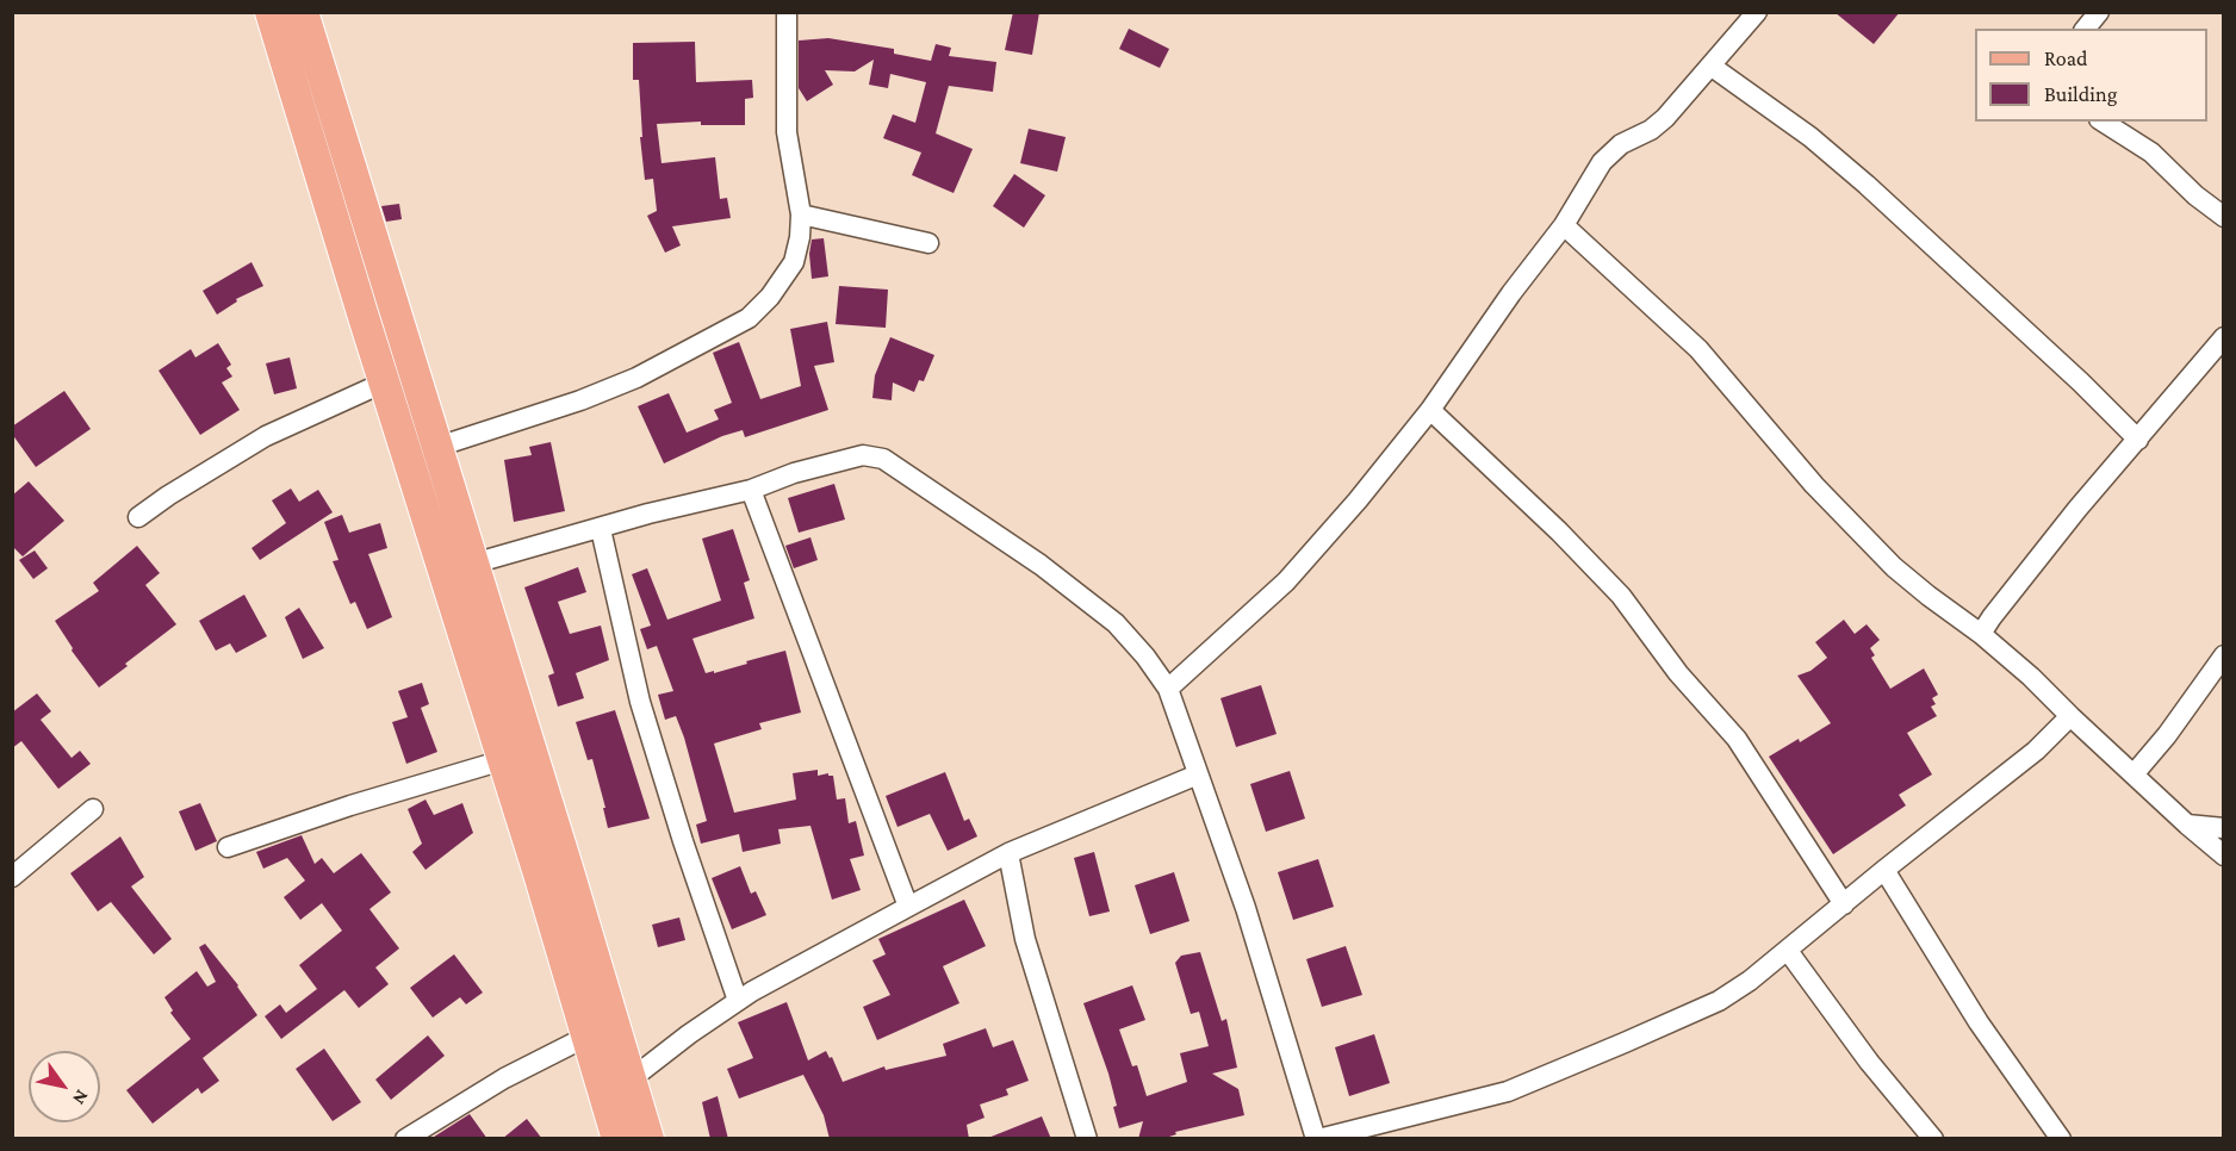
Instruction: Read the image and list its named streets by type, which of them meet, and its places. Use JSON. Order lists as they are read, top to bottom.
{
  "legend": ["Road", "Building"],
  "north": "bottom right"
}
